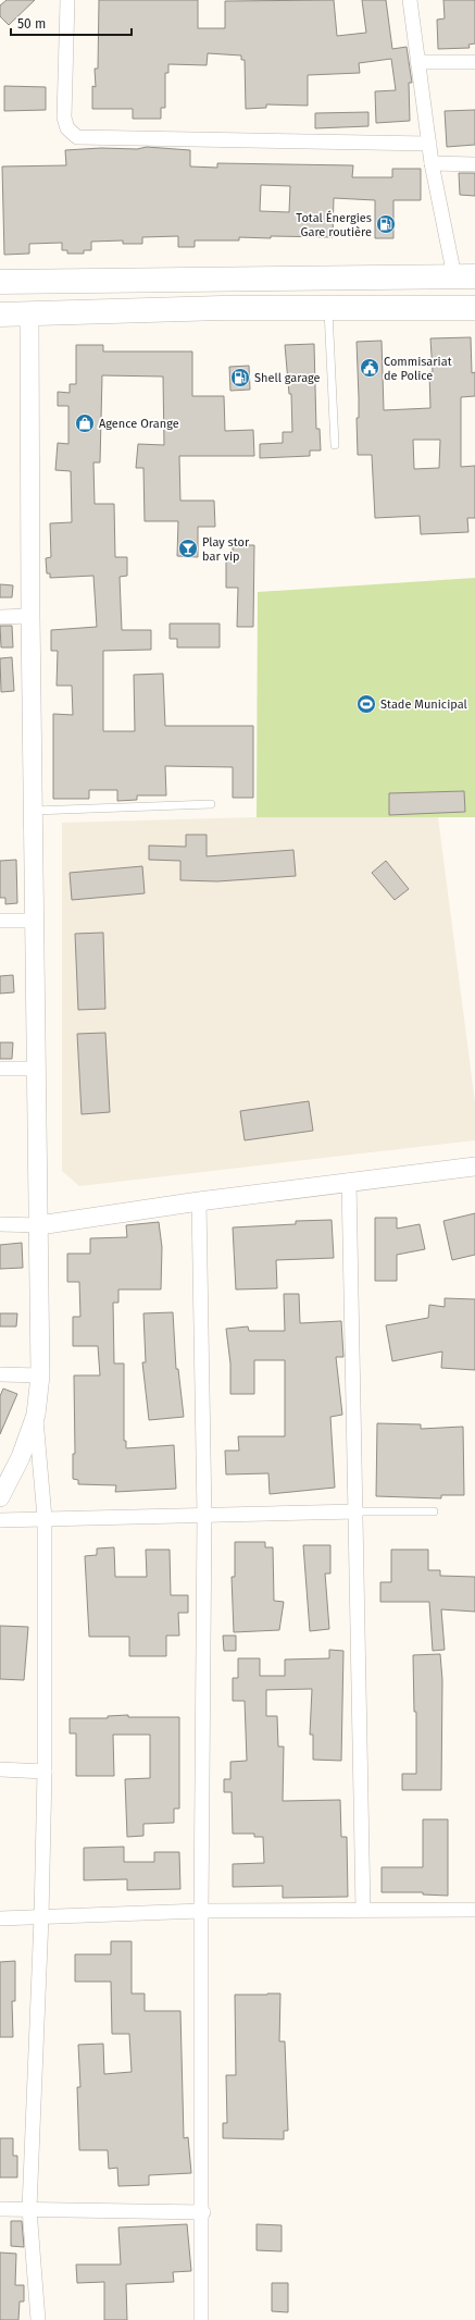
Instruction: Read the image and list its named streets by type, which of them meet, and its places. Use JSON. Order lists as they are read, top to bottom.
{
  "places": {
    "fuel station": ["Total Énergies Gare routière", "Shell garage"],
    "public building": ["Commisariat de Police"],
    "shop": ["Agence Orange"],
    "bar": ["Play stor bar vip"],
    "sports": ["Stade Municipal"]
  },
  "scale_bar": "50 m"
}
